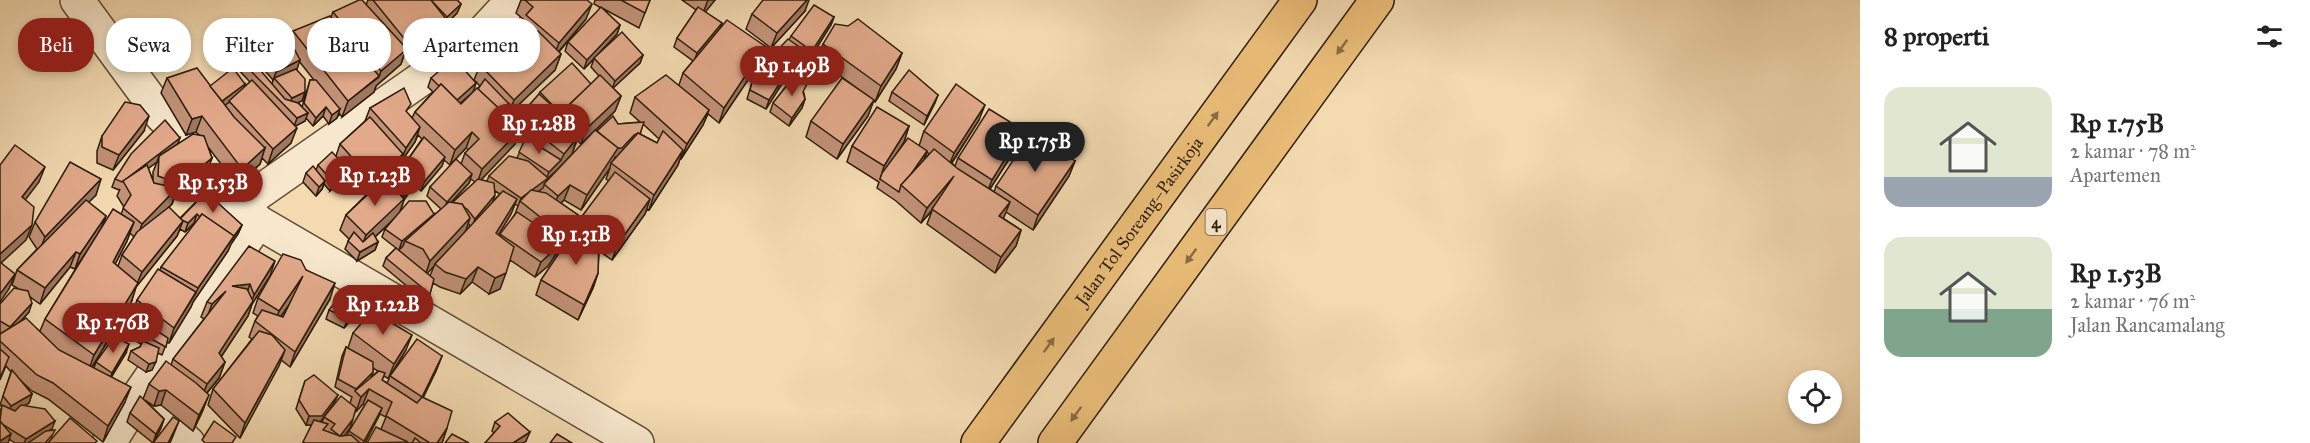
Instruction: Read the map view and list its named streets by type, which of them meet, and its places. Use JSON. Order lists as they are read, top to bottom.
{
  "streets": {
    "highway": ["Jalan Tol Soreang–Pasirkoja", "4"]
  },
  "page": {
    "heading": "8 properti",
    "chip": [
      "Beli",
      "Sewa",
      "Filter",
      "Baru",
      "Apartemen"
    ],
    "price": [
      "Rp 1.49B",
      "Rp 1.28B",
      "Rp 1.75B",
      "Rp 1.23B",
      "Rp 1.53B",
      "Rp 1.31B",
      "Rp 1.22B",
      "Rp 1.76B"
    ],
    "list": [
      {
        "name": "Rp 1.75B",
        "note": "2 kamar · 78 m² · Apartemen"
      },
      {
        "name": "Rp 1.53B",
        "note": "2 kamar · 76 m² · Jalan Rancamalang"
      }
    ]
  }
}
